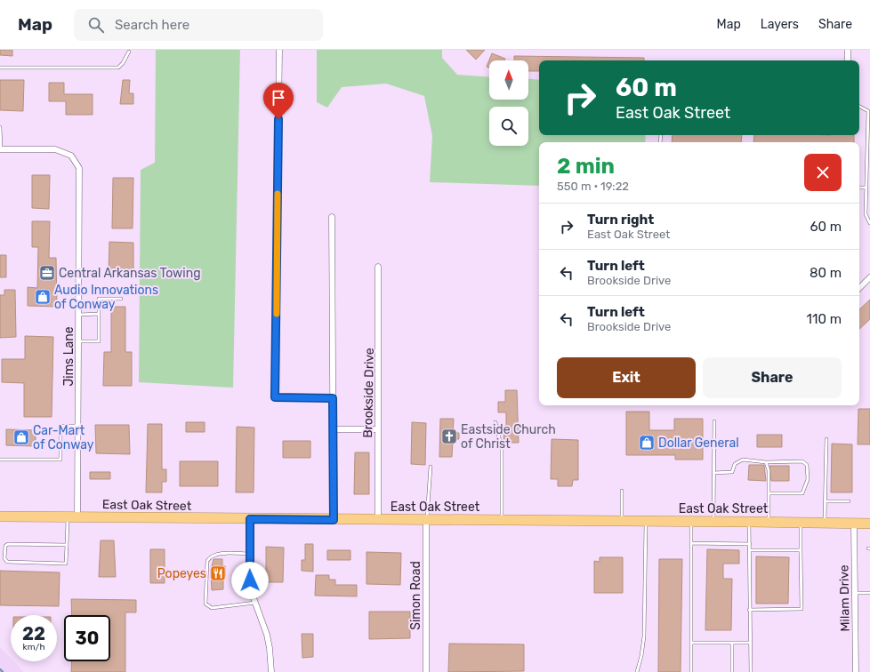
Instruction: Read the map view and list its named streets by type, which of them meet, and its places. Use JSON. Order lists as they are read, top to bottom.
{
  "streets": {
    "highway": ["East Oak Street"],
    "street": [
      "Jims Lane",
      "Brookside Drive",
      "Simon Road",
      "Milam Drive"
    ]
  },
  "crossings": [
    ["Jims Lane", "East Oak Street"],
    ["Brookside Drive", "East Oak Street"],
    ["East Oak Street", "Simon Road"],
    ["East Oak Street", "Milam Drive"]
  ],
  "places": {
    "office": ["Central Arkansas Towing"],
    "shop": ["Audio Innovations of Conway", "Car-Mart of Conway", "Dollar General"],
    "church": ["Eastside Church of Christ"],
    "restaurant": ["Popeyes"]
  },
  "north": "top",
  "page": {
    "header": "Map",
    "search": "Search here",
    "nav": ["Map", "Layers", "Share"],
    "turn": ["60 m", "East Oak Street"],
    "heading": ["2 min", "550 m · 19:22"],
    "list": [
      {
        "name": "Turn right",
        "note": "East Oak Street",
        "value": "60 m"
      },
      {
        "name": "Turn left",
        "note": "Brookside Drive",
        "value": "80 m"
      },
      {
        "name": "Turn left",
        "note": "Brookside Drive",
        "value": "110 m"
      }
    ],
    "buttons": ["Exit", "Share"],
    "speed": "22 km/h",
    "limit": "30"
  }
}
